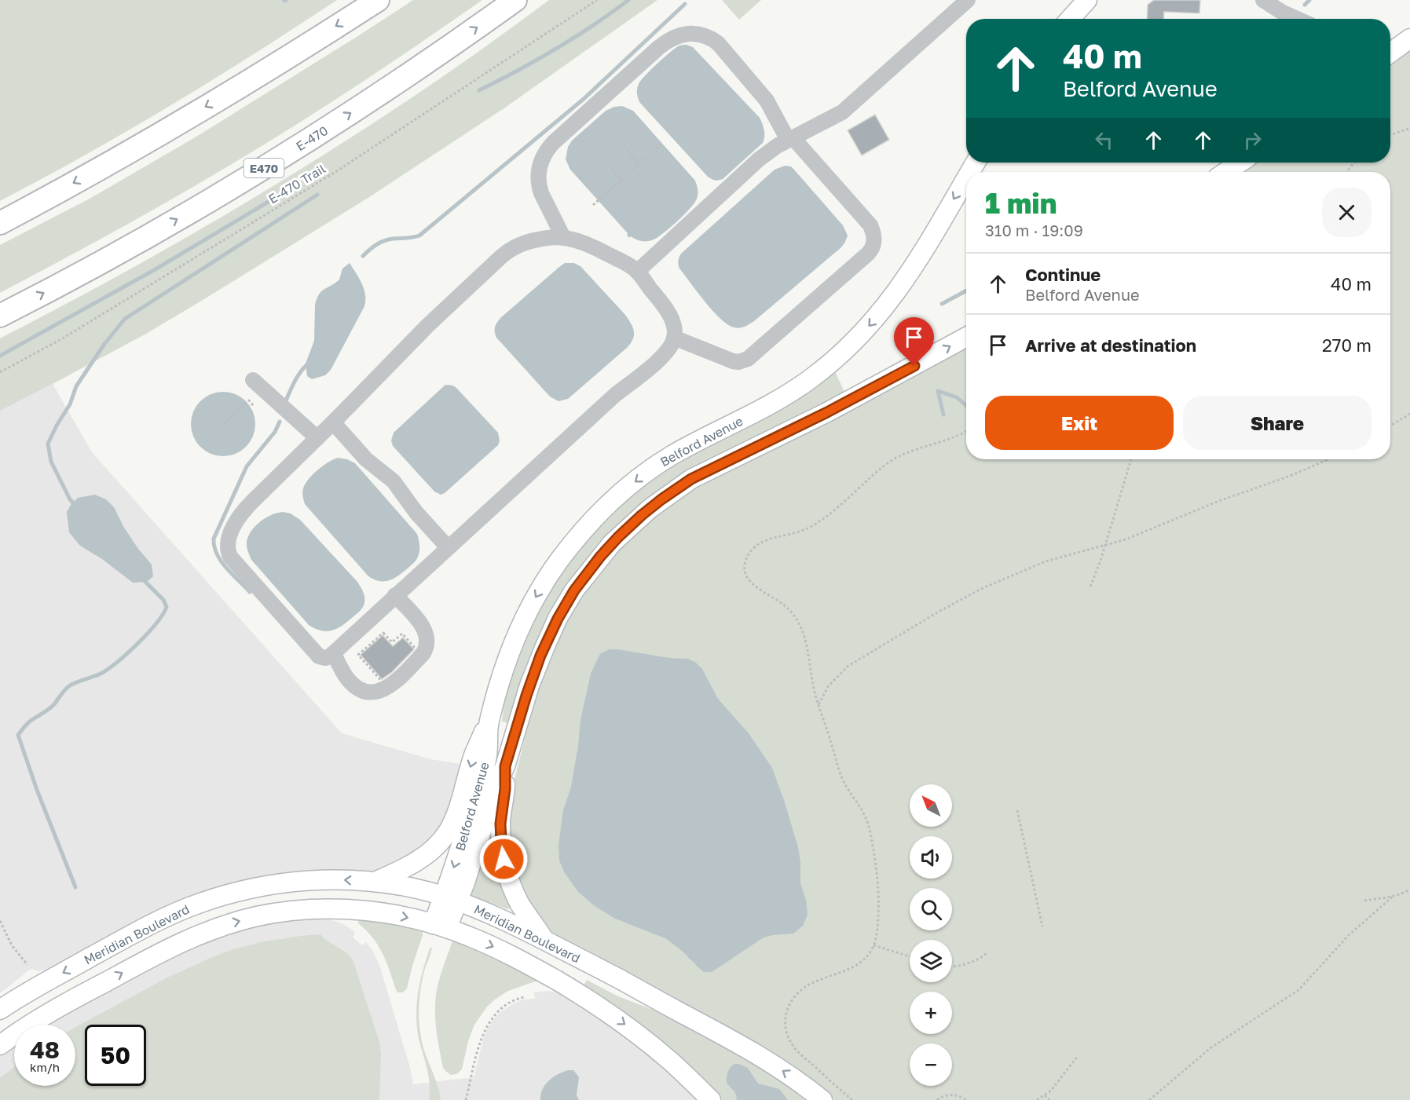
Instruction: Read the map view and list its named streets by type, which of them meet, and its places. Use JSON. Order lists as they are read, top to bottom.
{
  "streets": {
    "highway": ["E-470", "E470"],
    "main road": ["Belford Avenue", "Meridian Boulevard"],
    "path": ["E-470 Trail"]
  },
  "crossings": [
    ["Belford Avenue", "Meridian Boulevard"]
  ],
  "north": "top left",
  "page": {
    "turn": ["40 m", "Belford Avenue"],
    "heading": ["1 min", "310 m · 19:09"],
    "list": [
      {
        "name": "Continue",
        "note": "Belford Avenue",
        "value": "40 m"
      },
      {
        "name": "Arrive at destination",
        "value": "270 m"
      }
    ],
    "buttons": ["Exit", "Share"],
    "map_buttons": ["+", "−"],
    "speed": "48 km/h",
    "limit": "50"
  }
}
